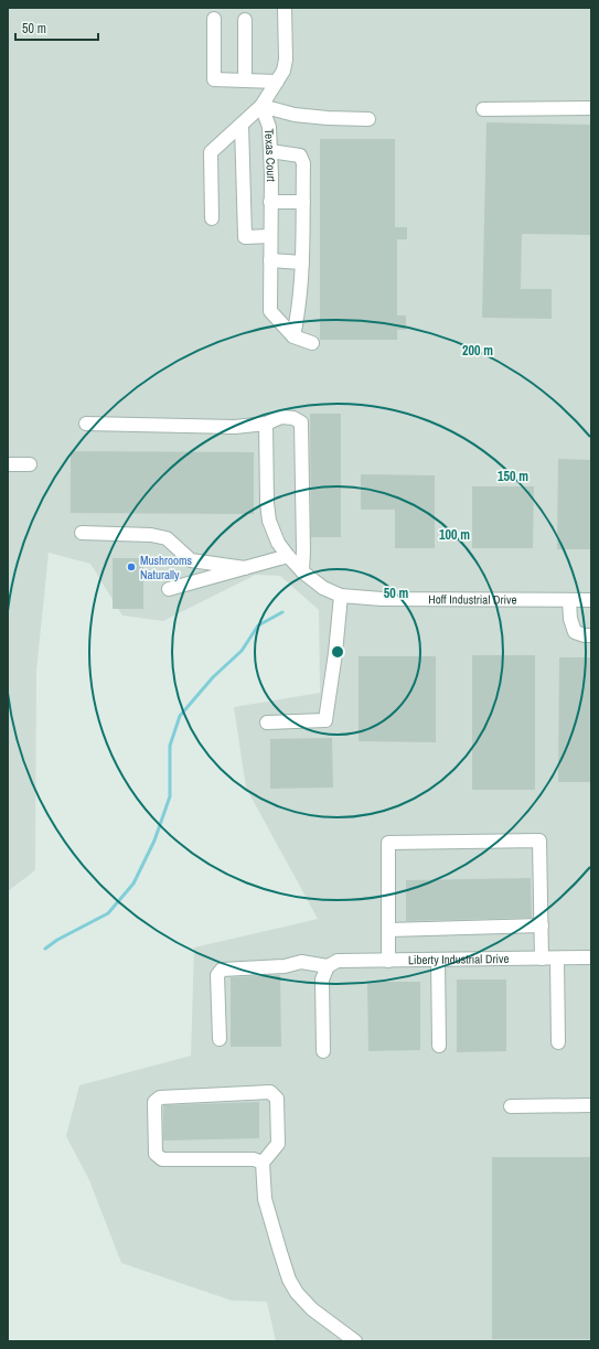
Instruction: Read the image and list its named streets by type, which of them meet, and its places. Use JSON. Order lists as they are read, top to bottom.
{
  "streets": {
    "street": ["Texas Court", "Hoff Industrial Drive", "Liberty Industrial Drive"]
  },
  "places": ["Mushrooms Naturally"],
  "scale_bar": "50 m",
  "rings": [
    "200 m",
    "150 m",
    "100 m",
    "50 m"
  ]
}
